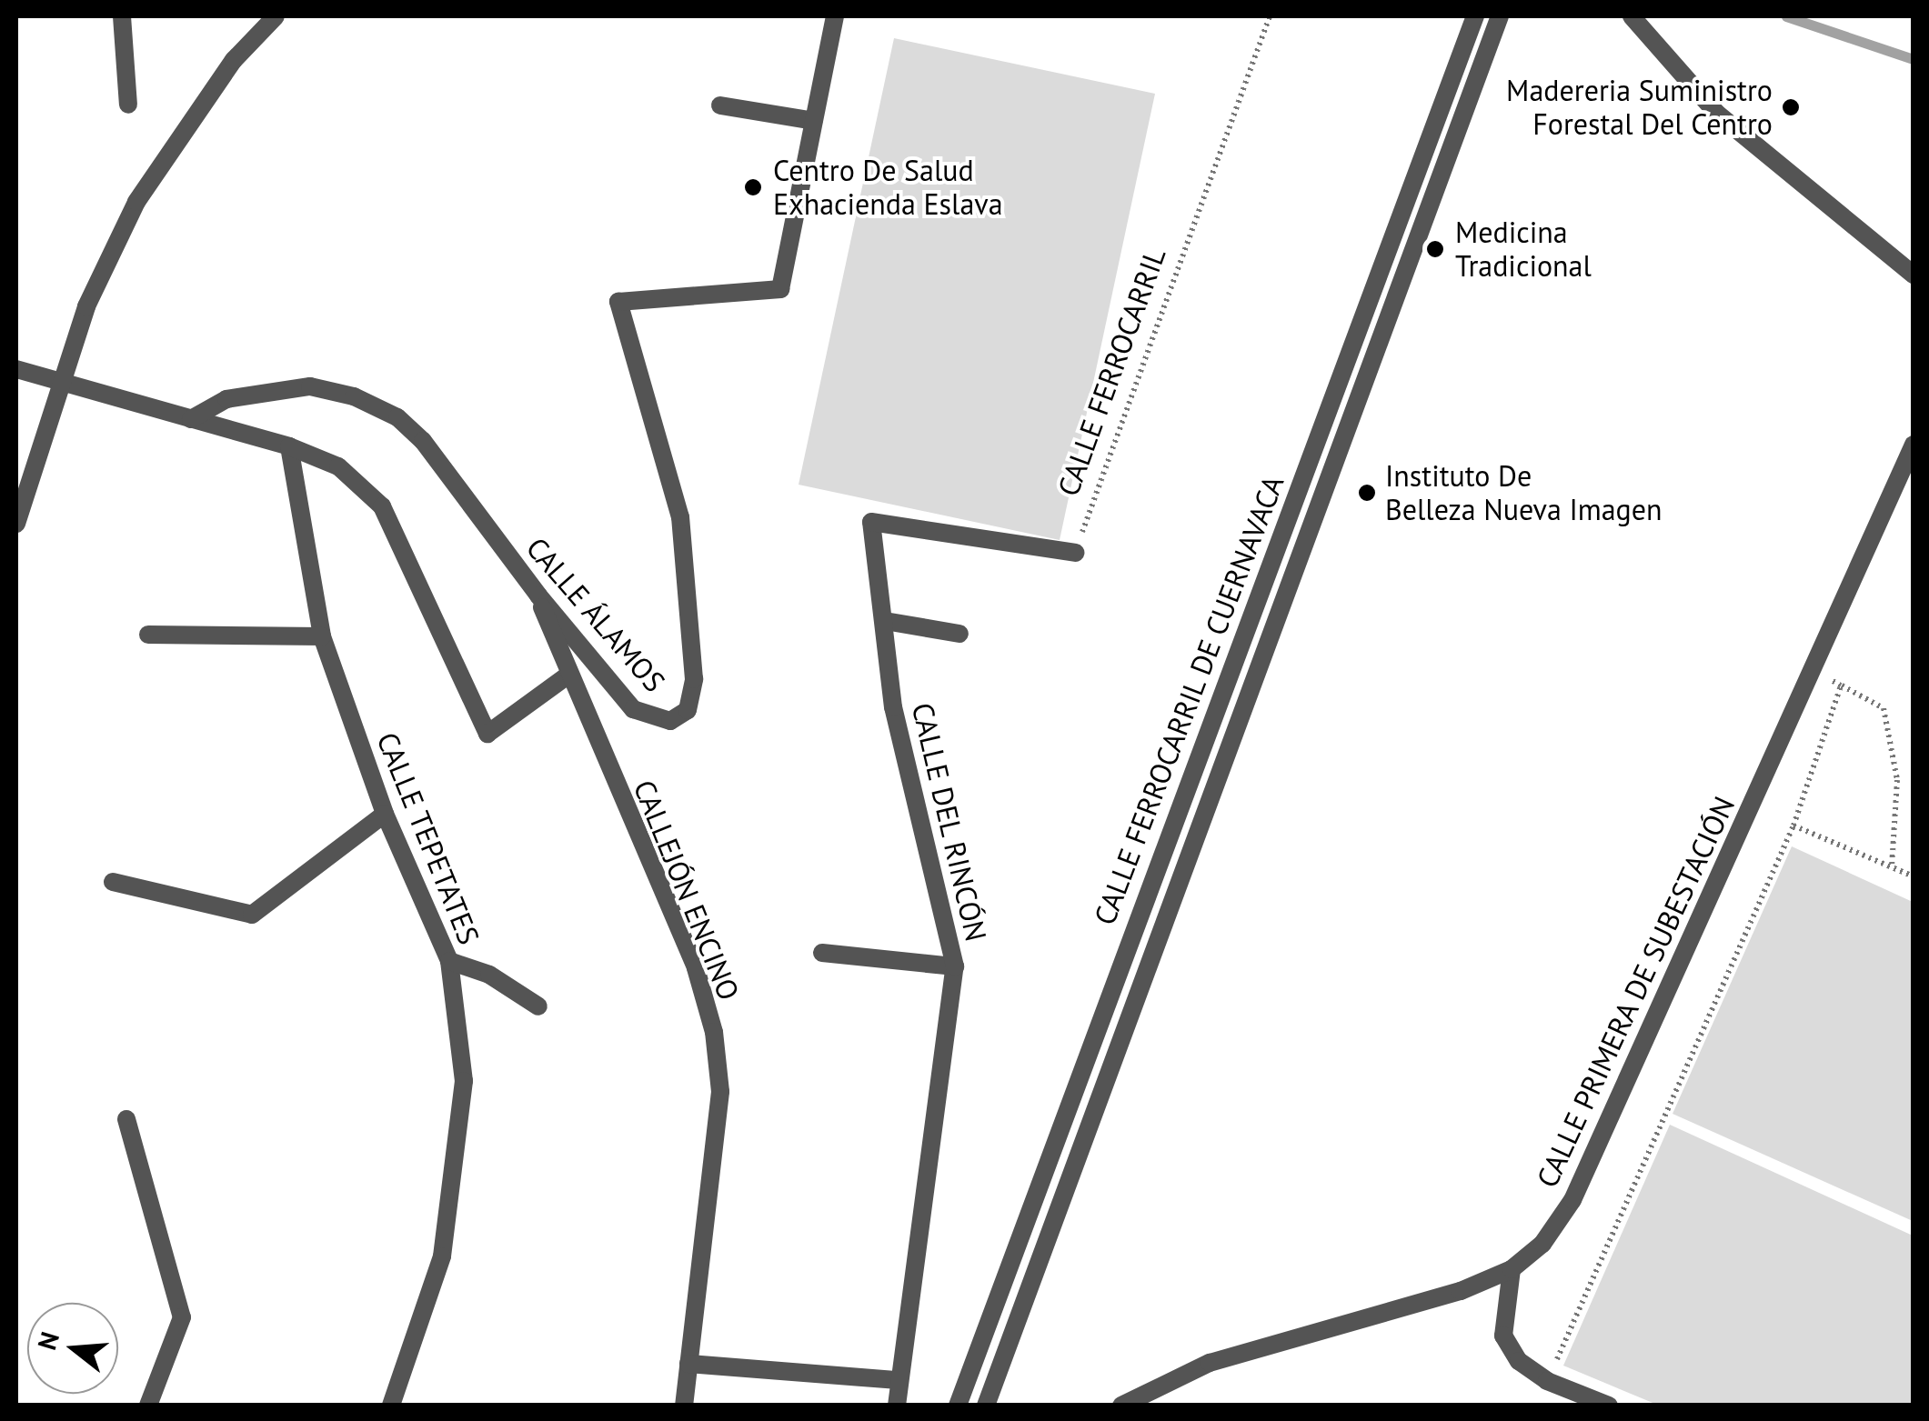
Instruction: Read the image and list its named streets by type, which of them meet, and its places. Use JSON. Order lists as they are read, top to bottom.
{
  "streets": {
    "street": [
      "CALLE ÁLAMOS",
      "CALLE FERROCARRIL DE CUERNAVACA",
      "CALLE DEL RINCÓN",
      "CALLE TEPETATES",
      "CALLEJÓN ENCINO",
      "CALLE PRIMERA DE SUBESTACIÓN"
    ],
    "path": ["CALLE FERROCARRIL"]
  },
  "crossings": [
    ["CALLE FERROCARRIL", "CALLE DEL RINCÓN"],
    ["CALLE ÁLAMOS", "CALLEJÓN ENCINO"]
  ],
  "places": [
    "Madereria Suministro Forestal Del Centro",
    "Centro De Salud Exhacienda Eslava",
    "Medicina Tradicional",
    "Instituto De Belleza Nueva Imagen"
  ],
  "north": "left"
}
